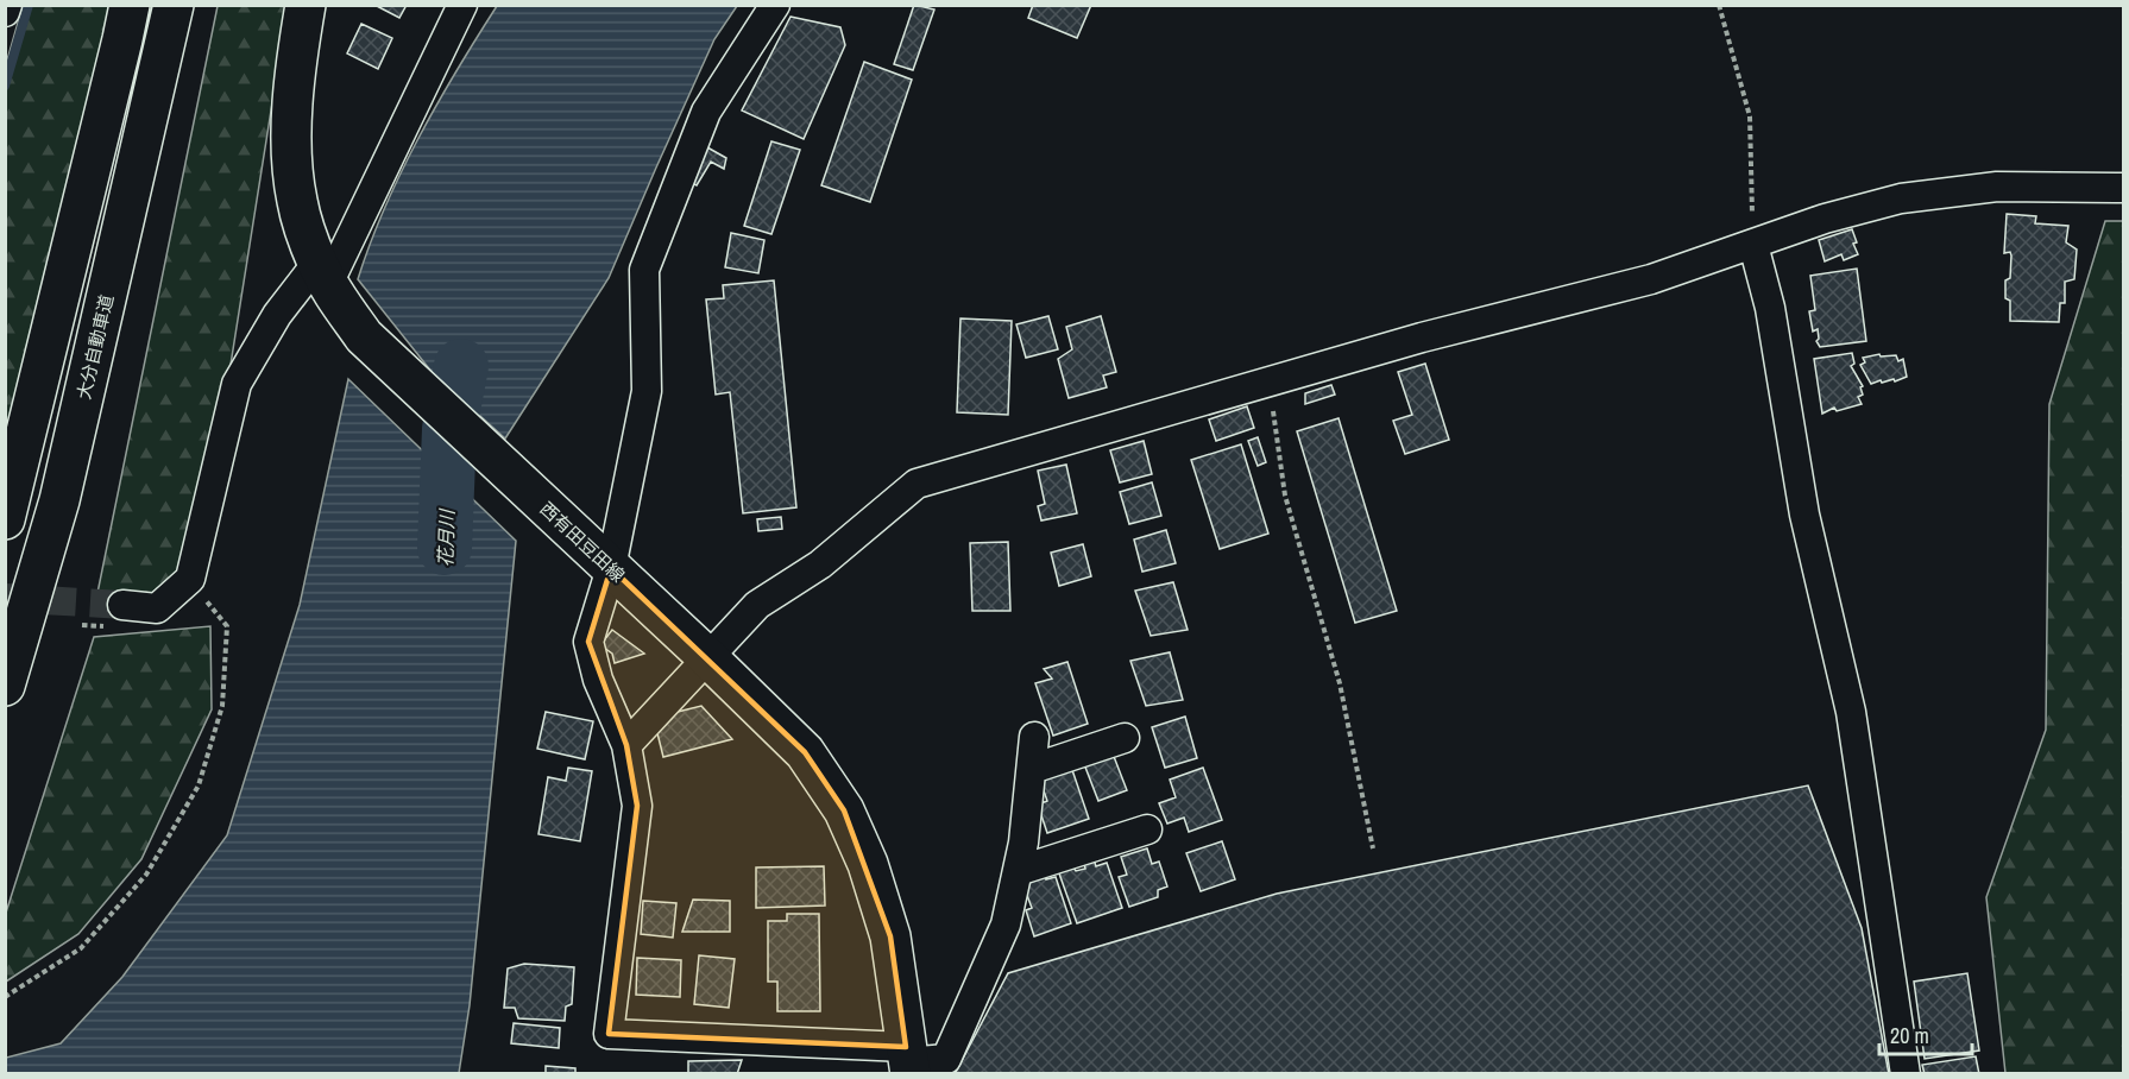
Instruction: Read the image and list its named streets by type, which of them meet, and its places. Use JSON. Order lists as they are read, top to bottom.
{
  "streets": {
    "main road": ["大分自動車道", "西有田豆田線"]
  },
  "water": ["花月川"],
  "scale_bar": "20 m"
}
